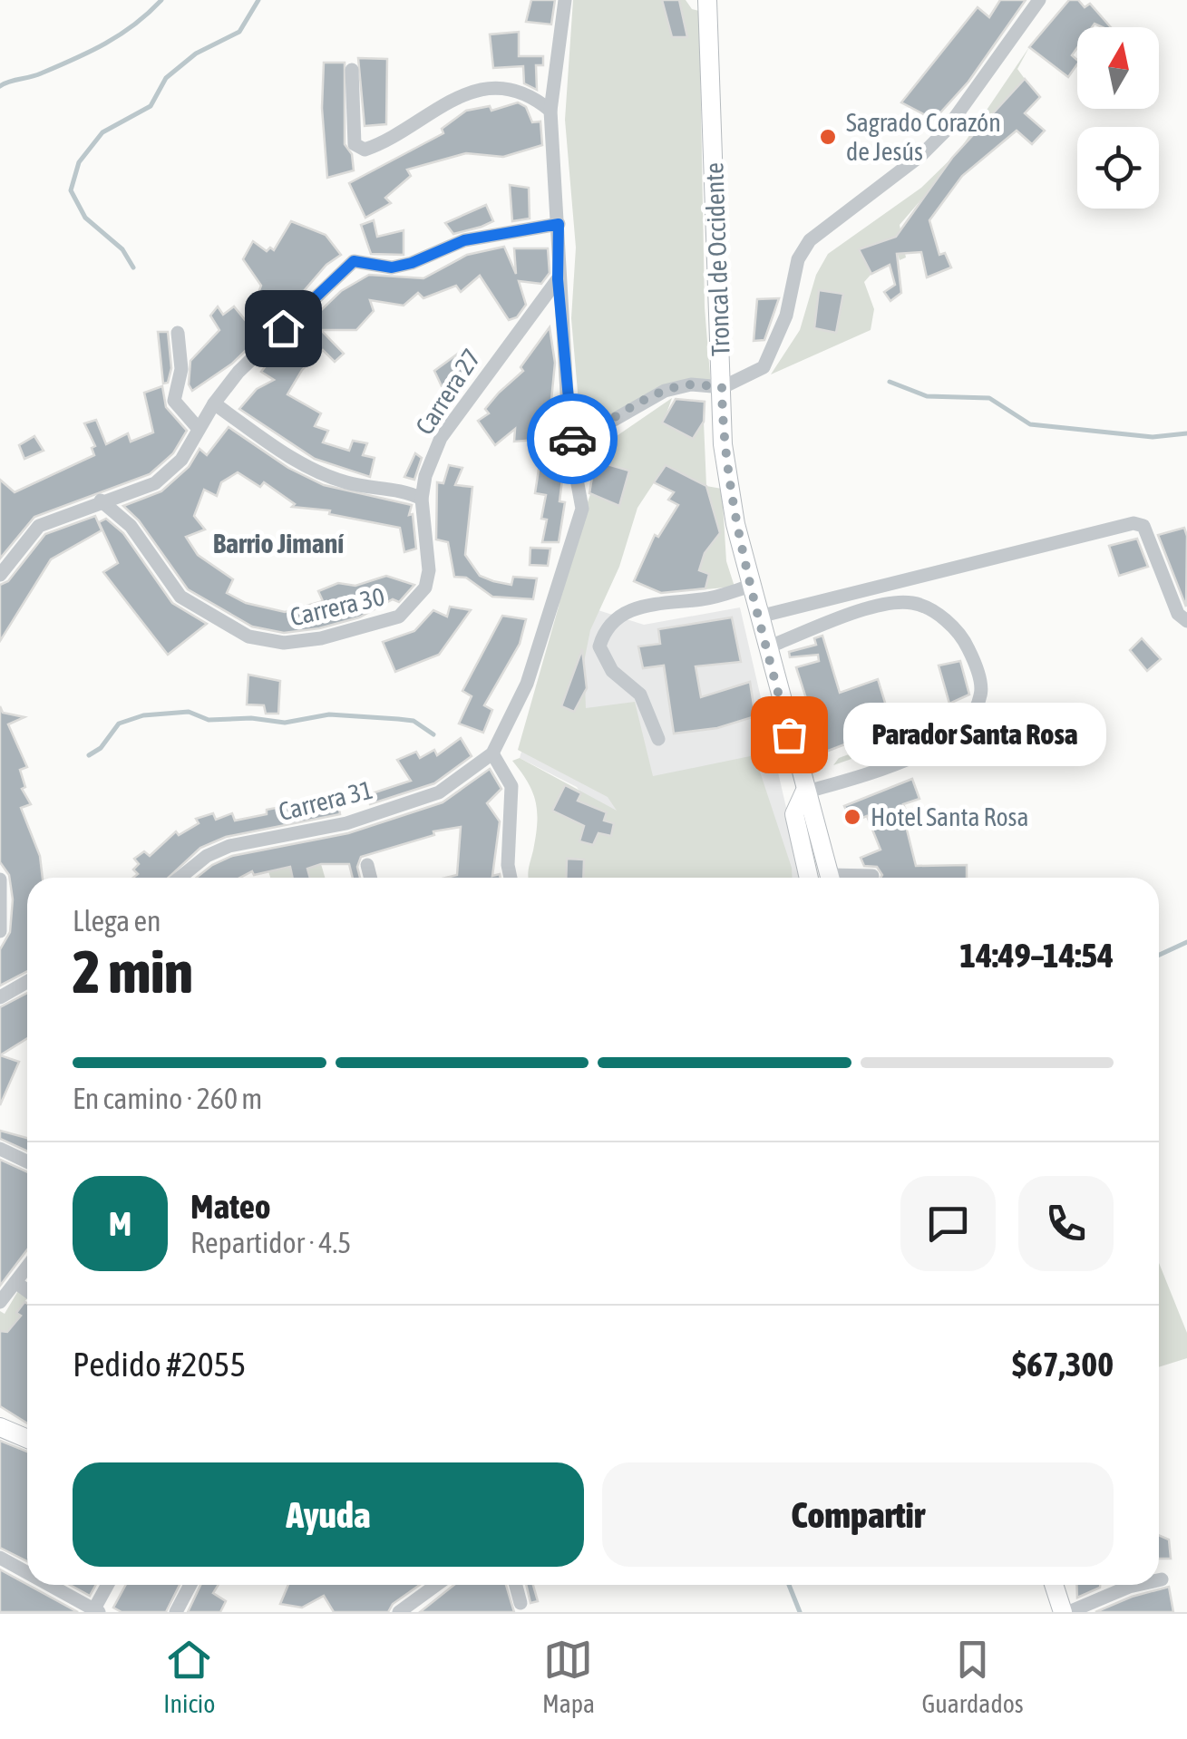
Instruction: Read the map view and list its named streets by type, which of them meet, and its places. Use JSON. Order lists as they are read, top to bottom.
{
  "streets": {
    "main road": ["Troncal de Occidente"],
    "street": ["Carrera 27", "Carrera 30", "Carrera 31"]
  },
  "crossings": [
    ["Carrera 27", "Carrera 30"]
  ],
  "districts": ["Barrio Jimaní"],
  "places": ["Sagrado Corazón de Jesús", "Parador Santa Rosa", "Hotel Santa Rosa"],
  "north": "top",
  "page": {
    "bubble": "Parador Santa Rosa",
    "heading": ["2 min", "Llega en", "14:49–14:54"],
    "panel": [
      "Mateo",
      "Repartidor · 4.5",
      "Pedido #2055",
      "$67,300"
    ],
    "bar": "En camino · 260 m",
    "round": "M",
    "buttons": ["Ayuda", "Compartir"],
    "tabs": ["Inicio", "Mapa", "Guardados"]
  }
}
